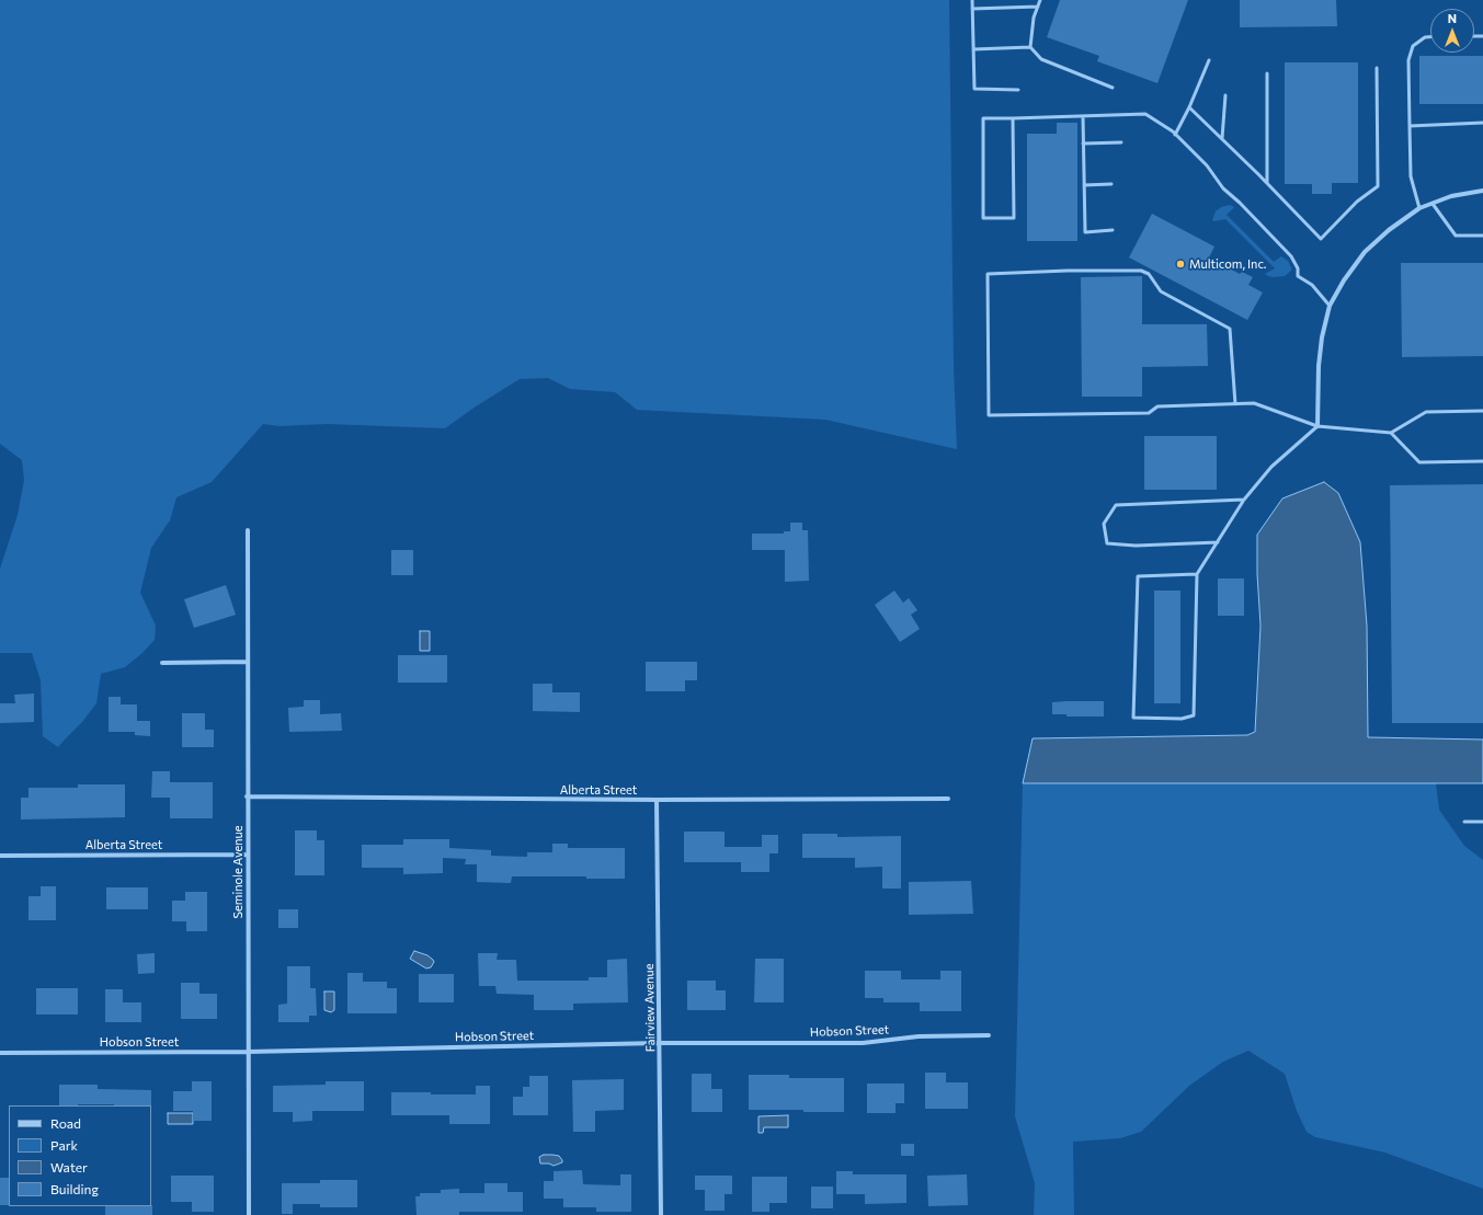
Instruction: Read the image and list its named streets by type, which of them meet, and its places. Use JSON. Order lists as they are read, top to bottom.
{
  "streets": {
    "street": [
      "Alberta Street",
      "Seminole Avenue",
      "Fairview Avenue",
      "Hobson Street"
    ]
  },
  "crossings": [
    ["Alberta Street", "Seminole Avenue"],
    ["Alberta Street", "Fairview Avenue"],
    ["Seminole Avenue", "Hobson Street"],
    ["Fairview Avenue", "Hobson Street"]
  ],
  "places": ["Multicom, Inc."],
  "legend": [
    "Road",
    "Park",
    "Water",
    "Building"
  ],
  "north": "top"
}
